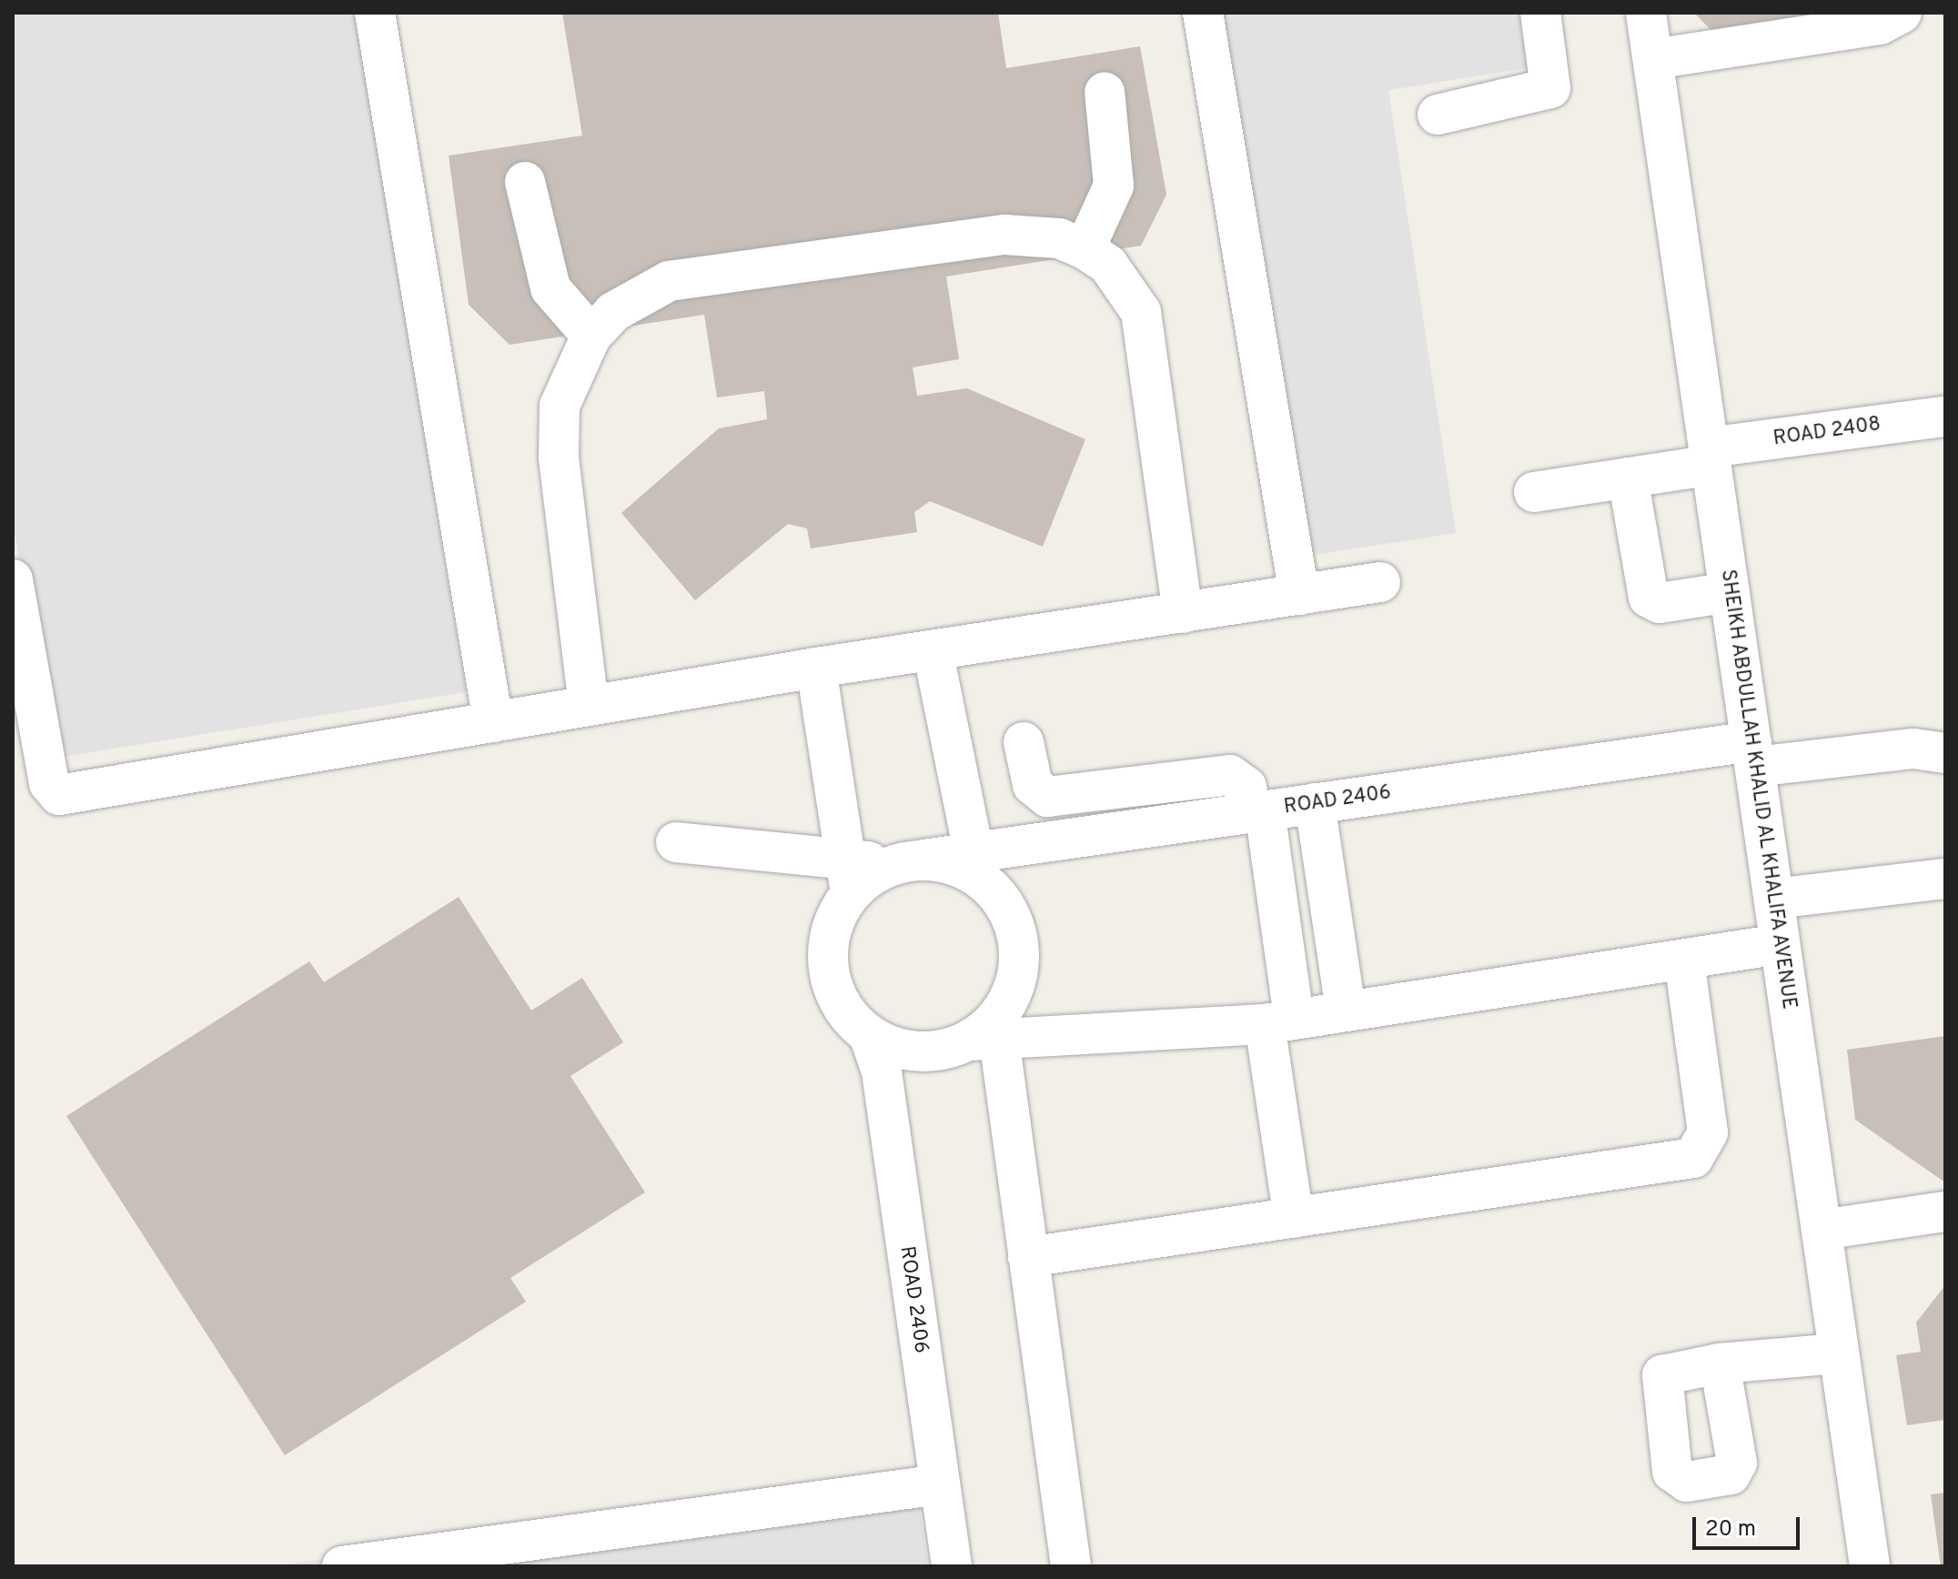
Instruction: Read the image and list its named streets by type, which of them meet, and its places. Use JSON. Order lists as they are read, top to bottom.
{
  "streets": {
    "street": ["ROAD 2408", "SHEIKH ABDULLAH KHALID AL KHALIFA AVENUE", "ROAD 2406"]
  },
  "crossings": [
    ["ROAD 2408", "SHEIKH ABDULLAH KHALID AL KHALIFA AVENUE"],
    ["SHEIKH ABDULLAH KHALID AL KHALIFA AVENUE", "ROAD 2406"]
  ],
  "scale_bar": "20 m"
}
